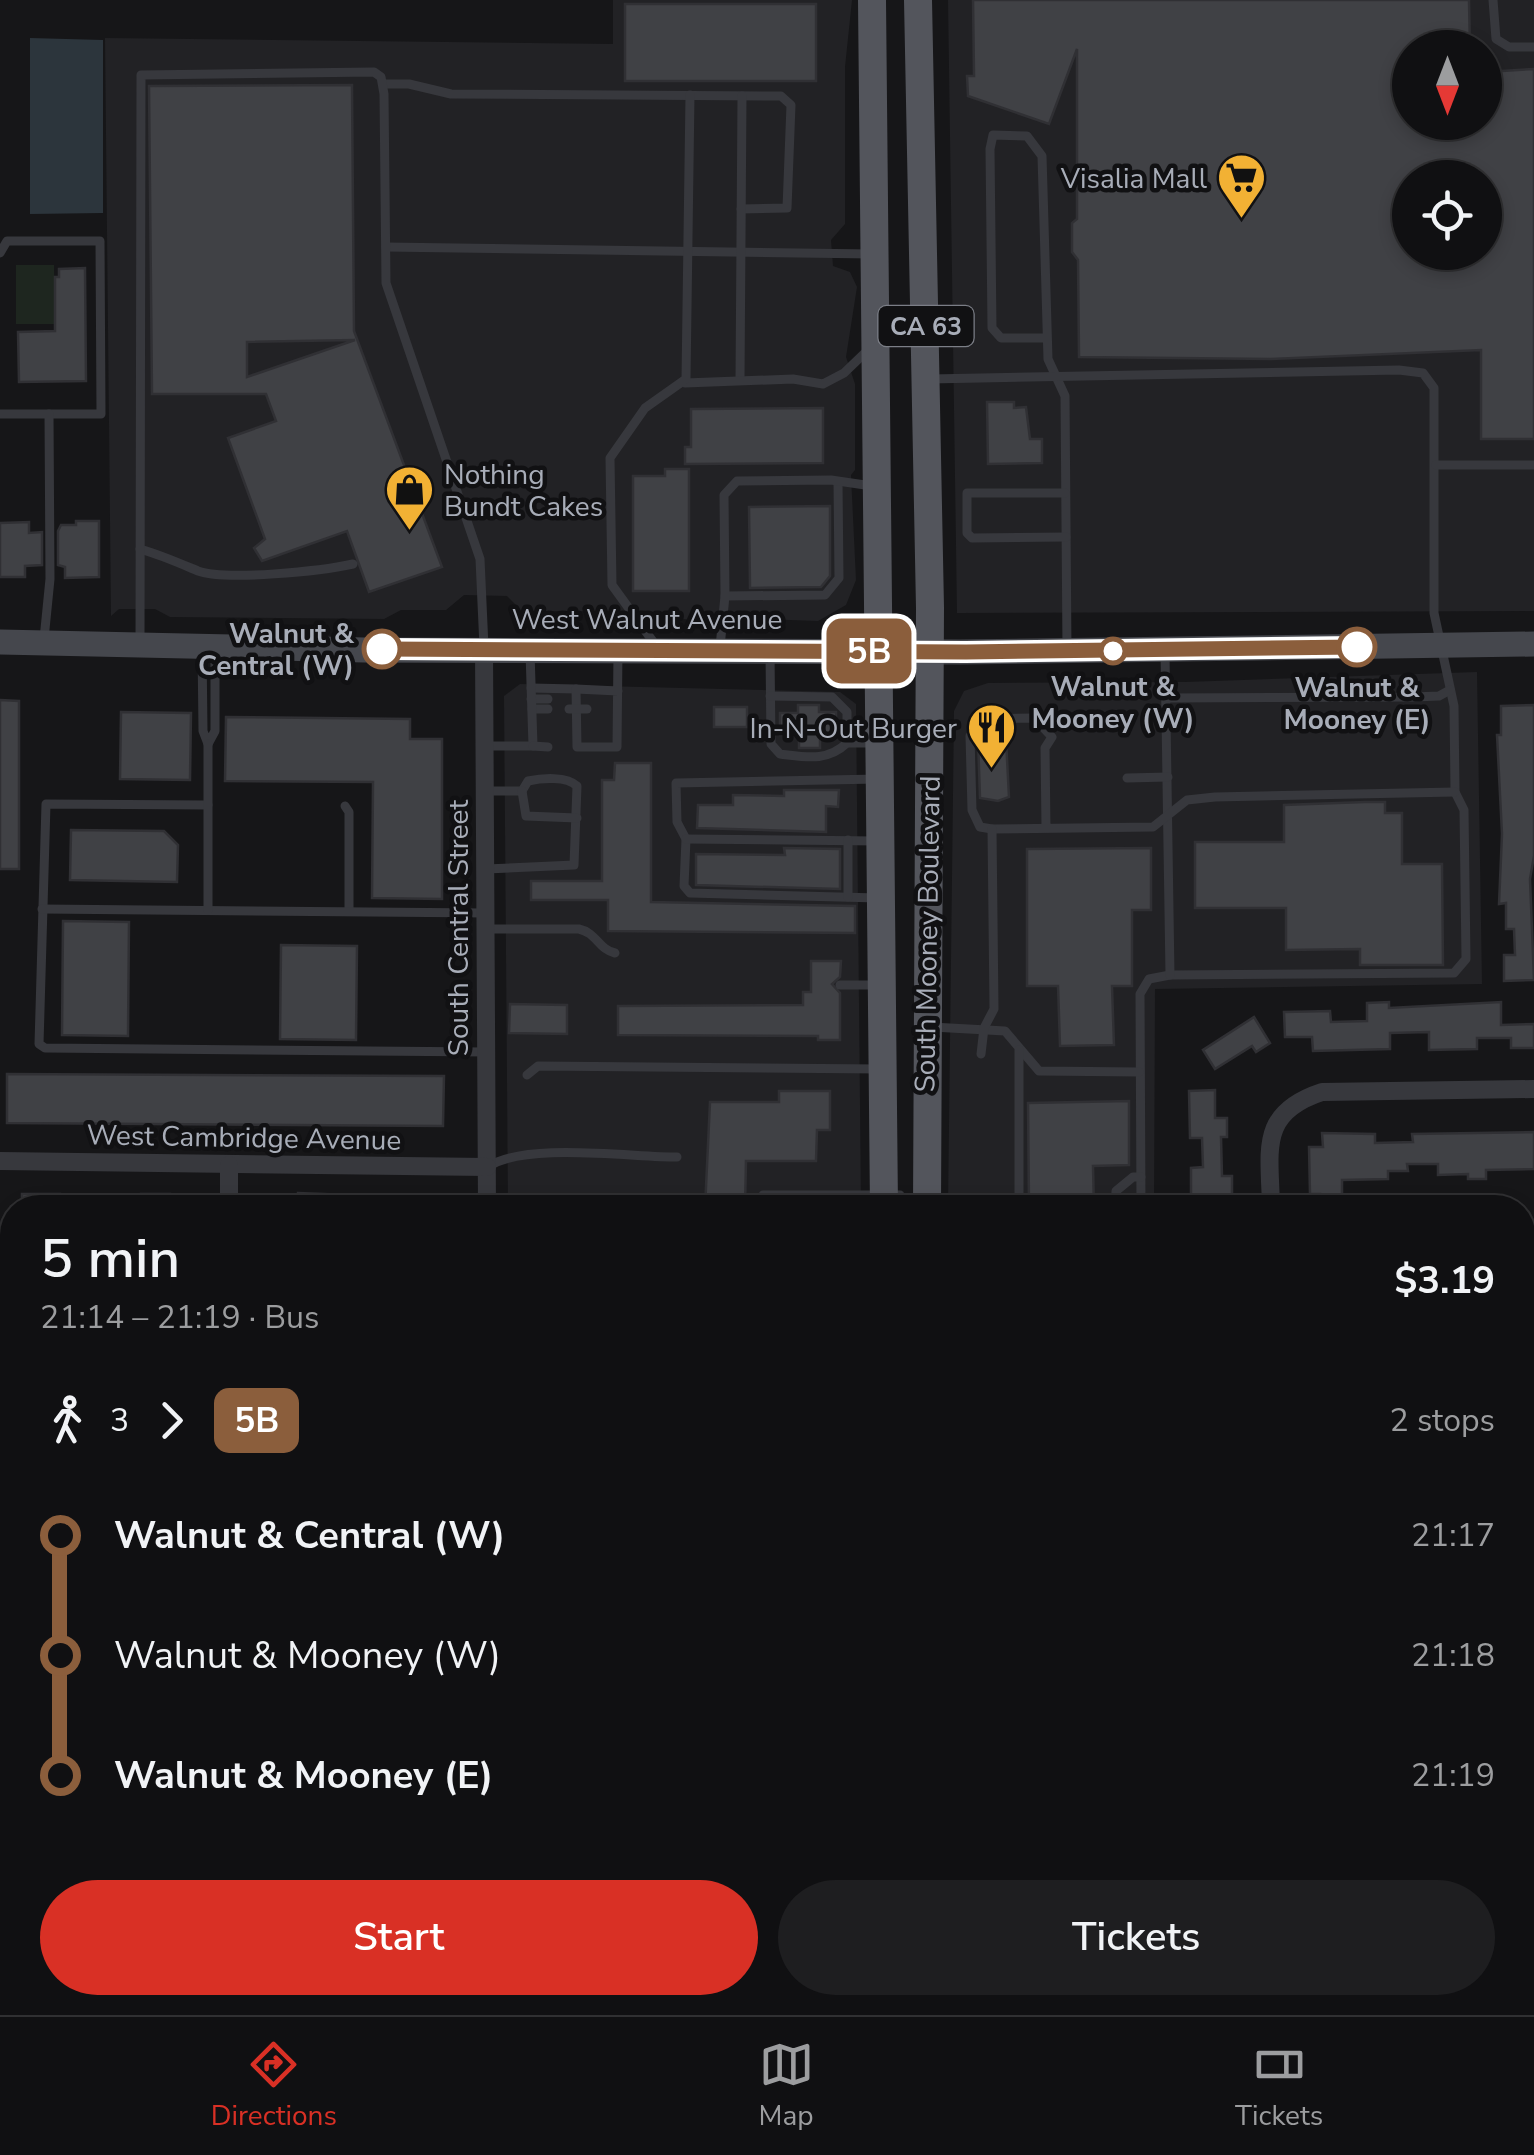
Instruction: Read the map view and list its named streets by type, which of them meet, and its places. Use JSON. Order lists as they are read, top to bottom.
{
  "streets": {
    "main road": ["CA 63", "West Walnut Avenue", "South Mooney Boulevard"],
    "street": ["South Central Street", "West Cambridge Avenue"]
  },
  "crossings": [
    ["West Walnut Avenue", "South Central Street"],
    ["West Walnut Avenue", "South Mooney Boulevard"],
    ["South Central Street", "West Cambridge Avenue"]
  ],
  "places": {
    "supermarket": ["Visalia Mall"],
    "shop": ["Nothing Bundt Cakes"],
    "other": ["Walnut & Mooney (E)", "Walnut & Central (W)", "Walnut & Mooney (W)"],
    "restaurant": ["In-N-Out Burger"]
  },
  "lines": ["bus line 5B"],
  "north": "bottom",
  "page": {
    "on_map": "5B",
    "heading": ["5 min", "21:14 – 21:19 · Bus", "$3.19"],
    "legs": ["3", "5B", "2 stops"],
    "list": [
      {
        "name": "Walnut & Central (W)",
        "value": "21:17"
      },
      {
        "name": "Walnut & Mooney (W)",
        "value": "21:18"
      },
      {
        "name": "Walnut & Mooney (E)",
        "value": "21:19"
      }
    ],
    "buttons": ["Start", "Tickets"],
    "tabs": ["Directions", "Map", "Tickets"]
  }
}
